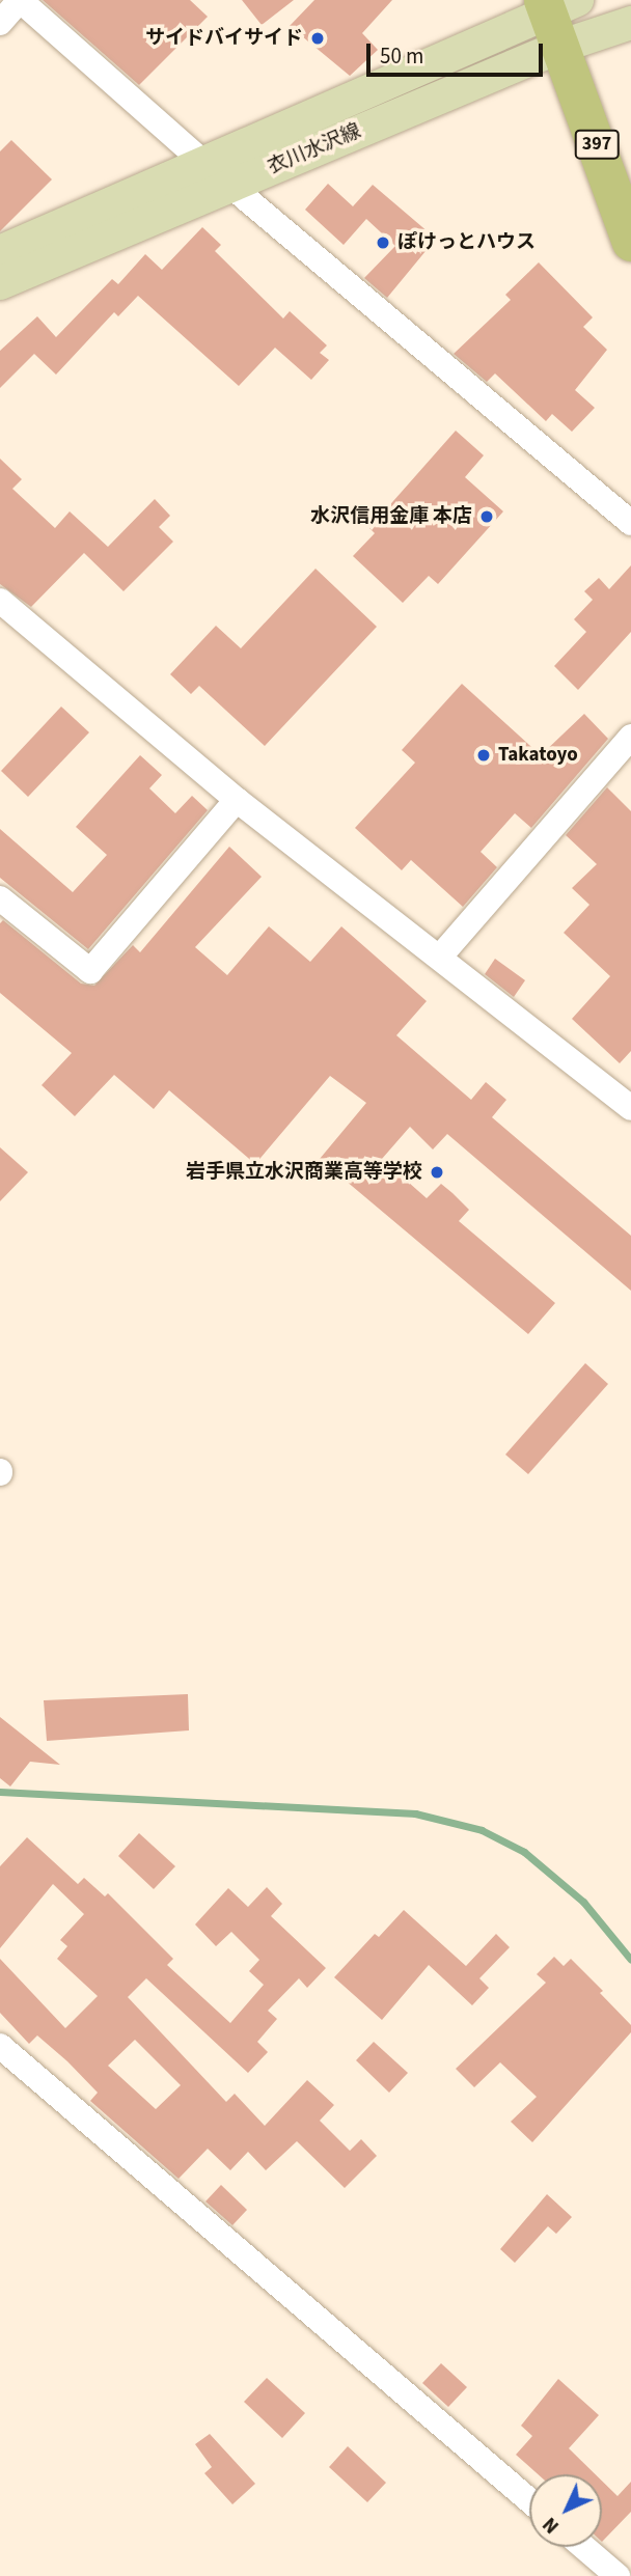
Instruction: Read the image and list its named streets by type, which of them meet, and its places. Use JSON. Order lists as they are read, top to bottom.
{
  "streets": {
    "highway": ["397"],
    "main road": ["衣川水沢線"]
  },
  "crossings": [
    ["397", "衣川水沢線"]
  ],
  "places": [
    "サイドバイサイド",
    "ぽけっとハウス",
    "水沢信用金庫 本店",
    "Takatoyo",
    "岩手県立水沢商業高等学校"
  ],
  "scale_bar": "50 m",
  "north": "bottom left"
}
